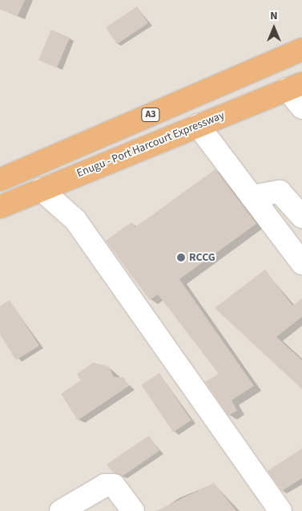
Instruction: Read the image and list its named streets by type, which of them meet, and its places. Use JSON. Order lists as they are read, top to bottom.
{
  "streets": {
    "highway": ["A3", "Enugu - Port Harcourt Expressway"]
  },
  "places": ["RCCG"],
  "north": "top"
}
